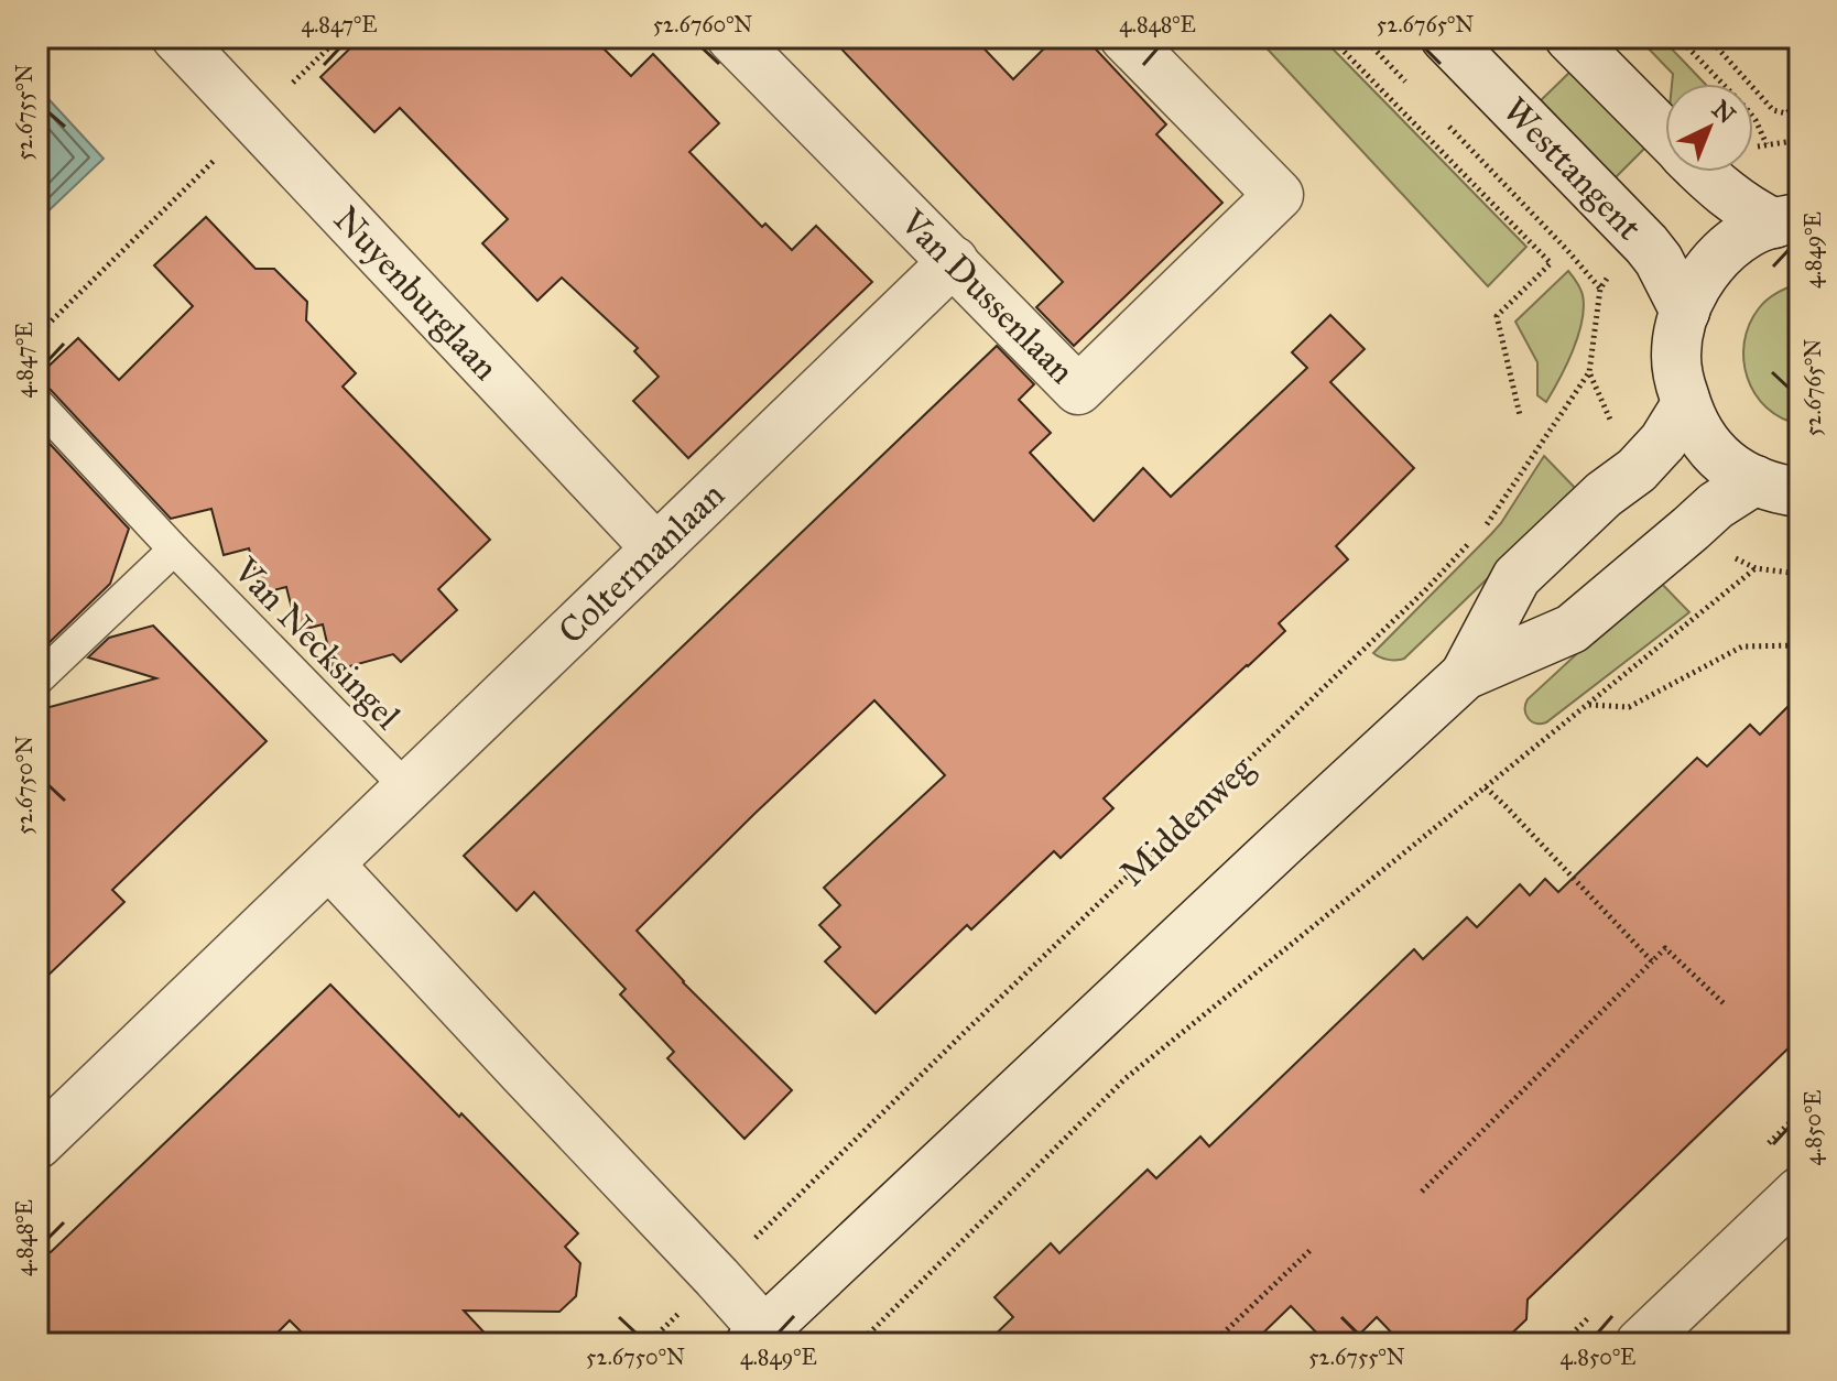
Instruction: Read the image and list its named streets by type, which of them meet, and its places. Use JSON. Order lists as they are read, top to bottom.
{
  "streets": {
    "street": [
      "Westtangent",
      "Nuyenburglaan",
      "Van Dussenlaan",
      "Coltermanlaan"
    ],
    "lane": ["Van Necksingel"],
    "path": ["Middenweg"]
  },
  "crossings": [
    ["Westtangent", "Middenweg"],
    ["Nuyenburglaan", "Coltermanlaan"],
    ["Van Dussenlaan", "Coltermanlaan"],
    ["Coltermanlaan", "Van Necksingel"]
  ],
  "north": "top right",
  "coordinates": [
    "4.847°E",
    "52.6760°N",
    "4.848°E",
    "52.6765°N",
    "52.6755°N",
    "4.849°E",
    "52.6750°N",
    "4.850°E"
  ]
}
